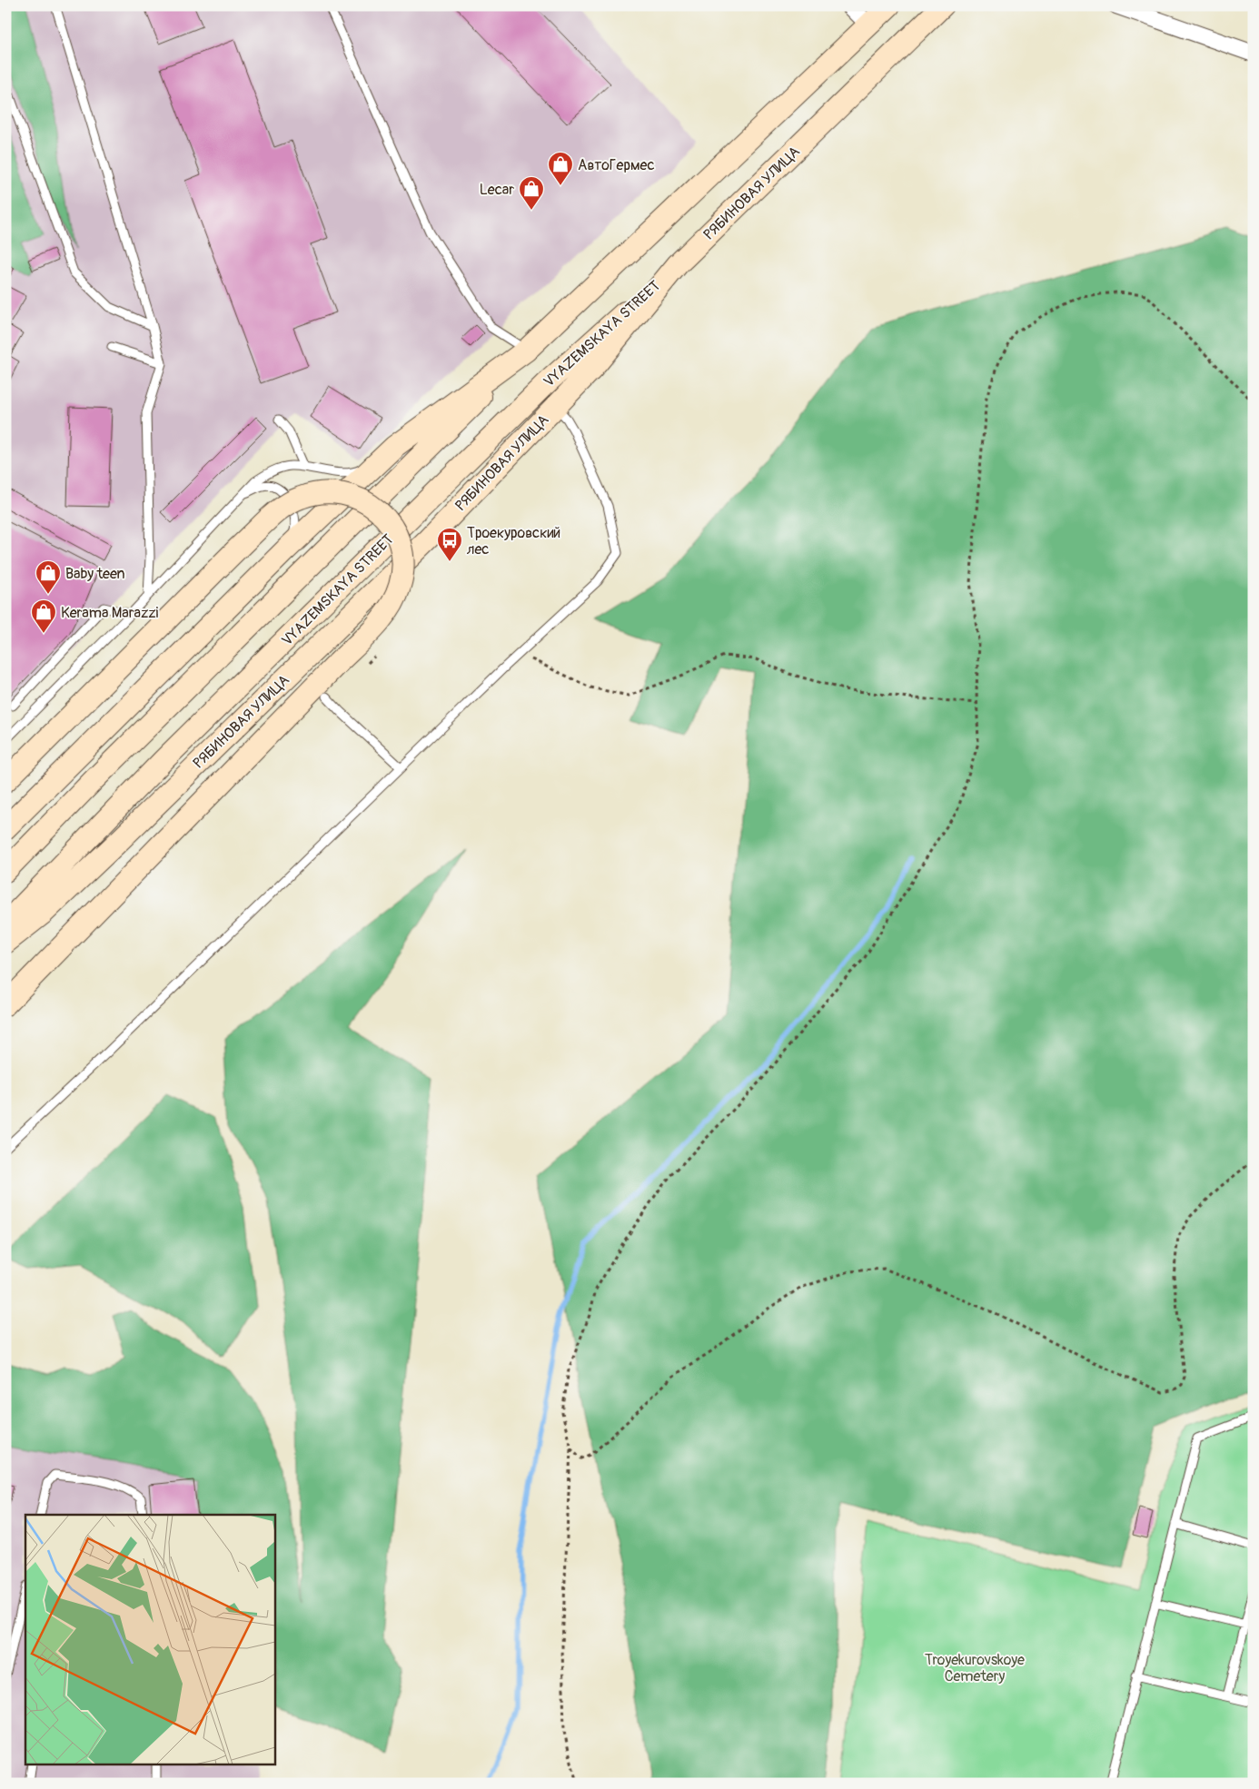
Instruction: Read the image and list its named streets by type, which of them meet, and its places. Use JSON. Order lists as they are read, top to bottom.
{
  "streets": {
    "main road": ["РЯБИНОВАЯ УЛИЦА", "VYAZEMSKAYA STREET"]
  },
  "crossings": [
    ["РЯБИНОВАЯ УЛИЦА", "VYAZEMSKAYA STREET"]
  ],
  "parks": ["Troyekurovskoye Cemetery"],
  "places": {
    "shop": [
      "АвтоГермес",
      "Lecar",
      "Baby teen",
      "Kerama Marazzi"
    ],
    "bus stop": ["Троекуровский лес"]
  }
}
